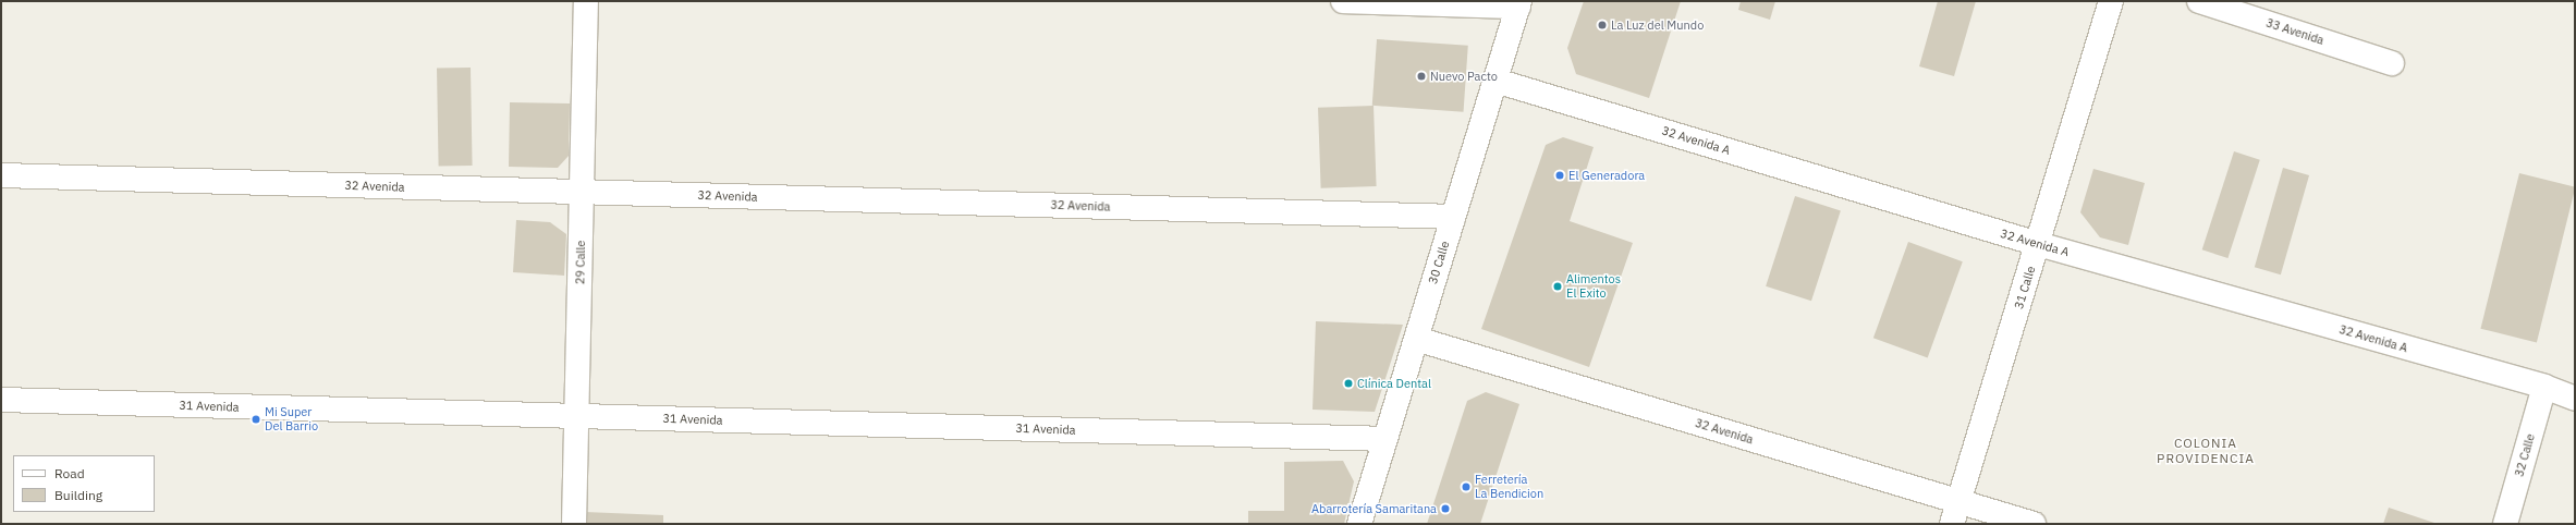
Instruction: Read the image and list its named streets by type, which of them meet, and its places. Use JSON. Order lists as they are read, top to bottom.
{
  "streets": {
    "street": [
      "33 Avenida",
      "32 Avenida A",
      "32 Avenida",
      "29 Calle",
      "30 Calle",
      "31 Calle",
      "31 Avenida",
      "32 Calle"
    ]
  },
  "crossings": [
    ["32 Avenida A", "30 Calle"],
    ["32 Avenida A", "31 Calle"],
    ["32 Avenida A", "32 Calle"],
    ["32 Avenida", "29 Calle"],
    ["32 Avenida", "30 Calle"],
    ["32 Avenida", "31 Calle"],
    ["29 Calle", "31 Avenida"],
    ["30 Calle", "31 Avenida"]
  ],
  "districts": ["COLONIA PROVIDENCIA"],
  "places": [
    "La Luz del Mundo",
    "Nuevo Pacto",
    "El Generadora",
    "Alimentos El Exito",
    "Clínica Dental",
    "Mi Super Del Barrio",
    "Ferretería La Bendicion",
    "Abarrotería Samaritana"
  ],
  "legend": ["Road", "Building"]
}
